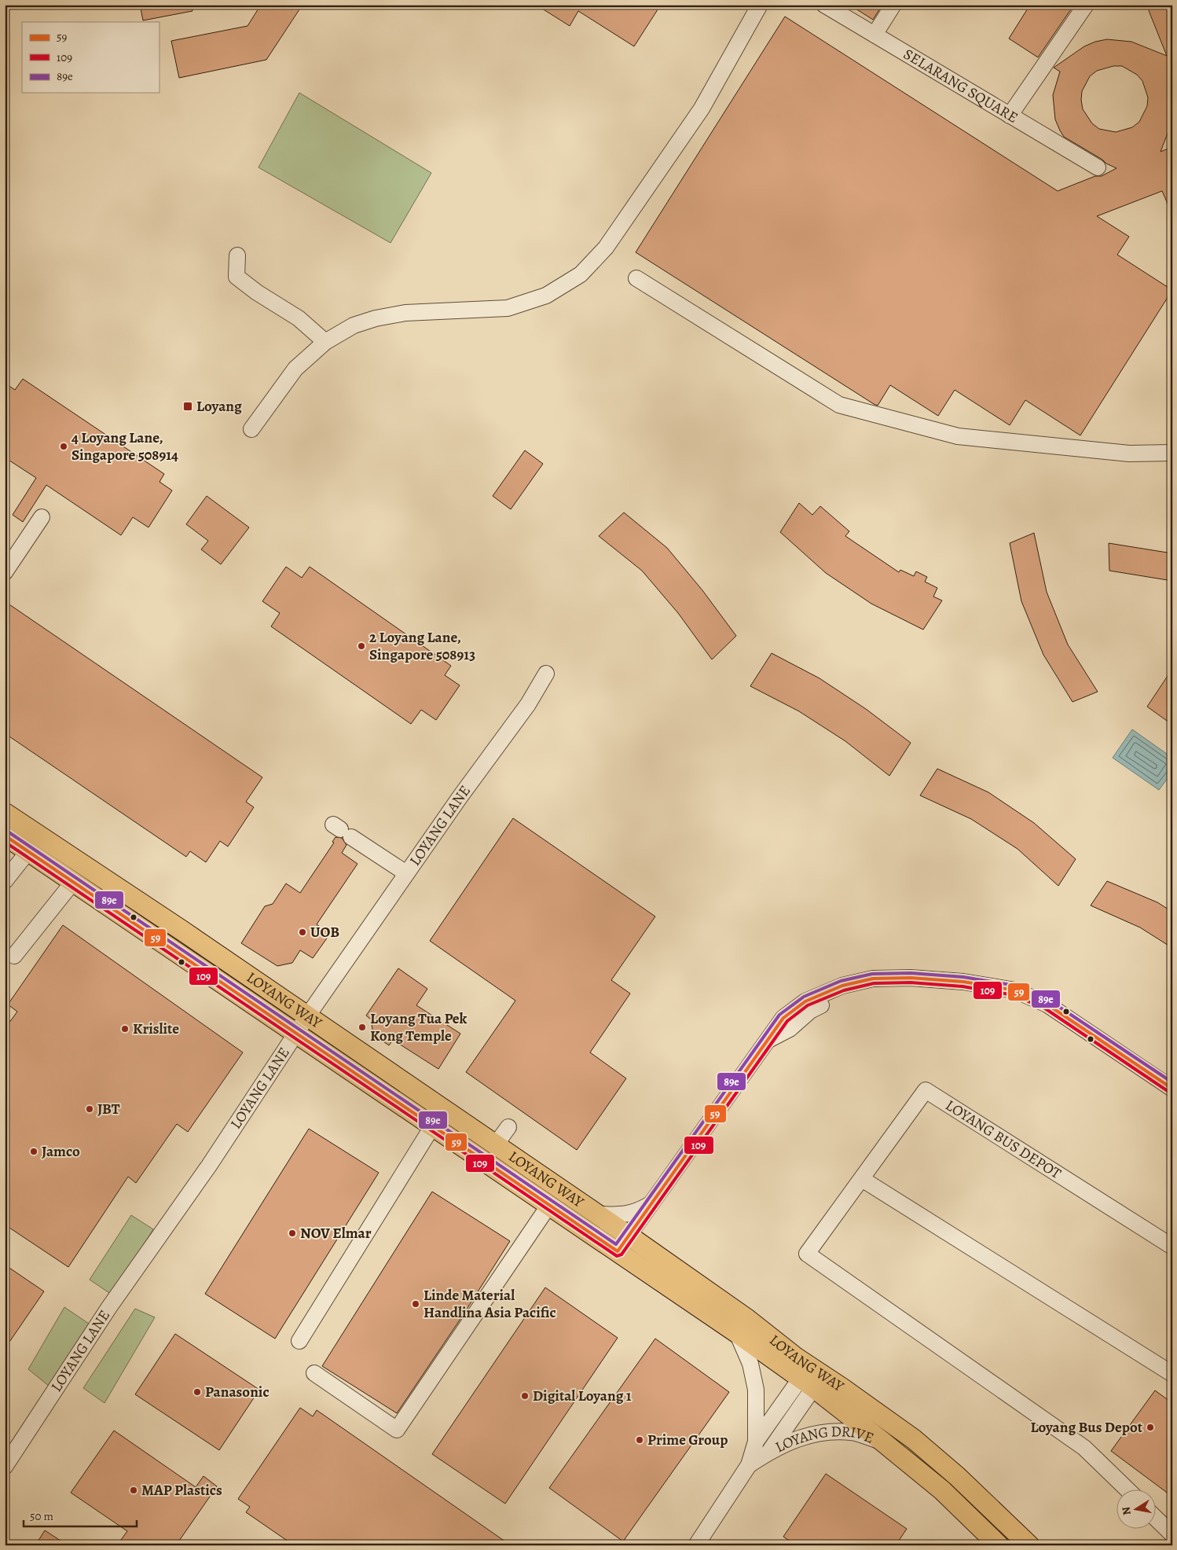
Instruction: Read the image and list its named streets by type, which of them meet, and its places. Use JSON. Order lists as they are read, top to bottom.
{
  "streets": {
    "main road": ["LOYANG WAY"],
    "street": [
      "SELARANG SQUARE",
      "LOYANG LANE",
      "LOYANG BUS DEPOT",
      "LOYANG DRIVE"
    ]
  },
  "crossings": [
    ["LOYANG LANE", "LOYANG WAY"],
    ["LOYANG WAY", "LOYANG DRIVE"]
  ],
  "places": {
    "transit": ["Loyang"],
    "other": [
      "4 Loyang Lane, Singapore 508914",
      "2 Loyang Lane, Singapore 508913",
      "UOB",
      "Loyang Tua Pek Kong Temple",
      "Krislite",
      "JBT",
      "Jamco",
      "NOV Elmar",
      "Linde Material Handlina Asia Pacific",
      "Panasonic",
      "Digital Loyang 1",
      "Loyang Bus Depot",
      "Prime Group",
      "MAP Plastics"
    ]
  },
  "lines": ["transit line 89e", "transit line 59", "transit line 109"],
  "legend": ["59", "109", "89e"],
  "scale_bar": "50 m",
  "north": "left"
}
